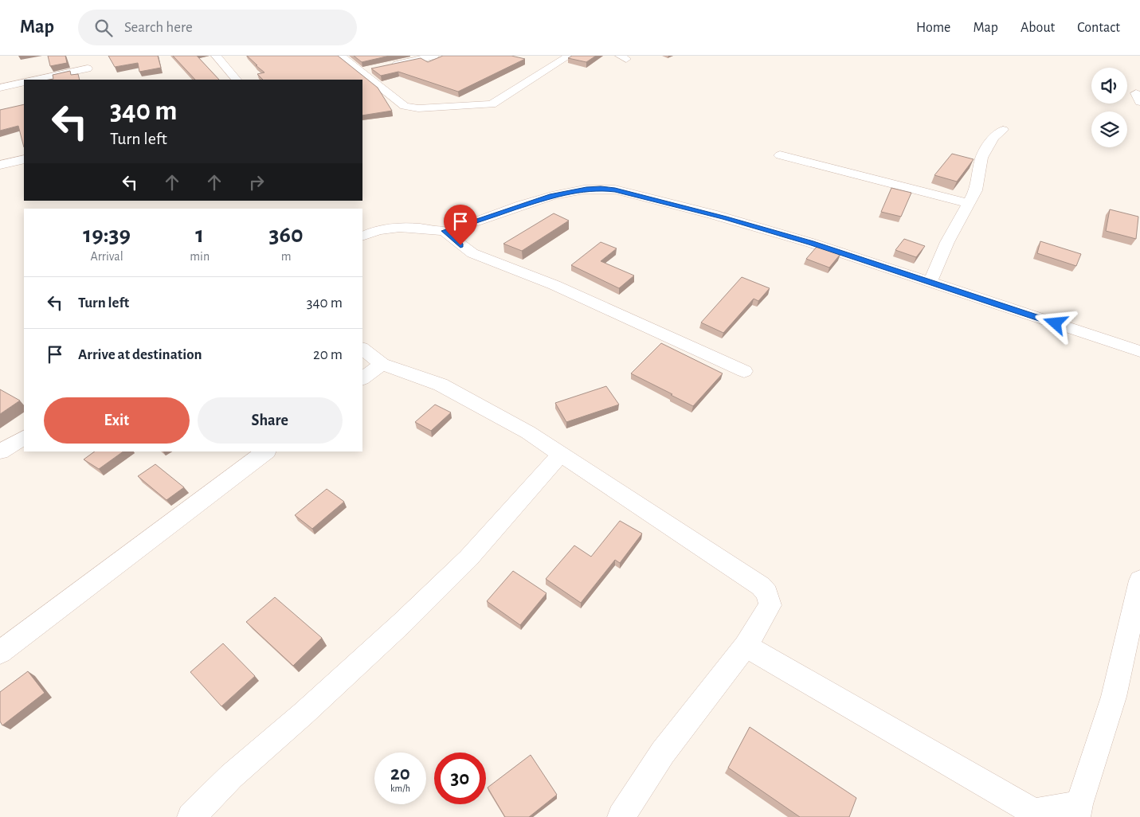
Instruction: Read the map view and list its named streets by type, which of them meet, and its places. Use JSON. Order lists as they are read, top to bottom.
{
  "page": {
    "header": "Map",
    "search": "Search here",
    "nav": [
      "Home",
      "Map",
      "About",
      "Contact"
    ],
    "turn": ["340 m", "Turn left"],
    "eta": [
      "19:39",
      "Arrival",
      "1",
      "min",
      "360",
      "m"
    ],
    "list": [
      {
        "name": "Turn left",
        "value": "340 m"
      },
      {
        "name": "Arrive at destination",
        "value": "20 m"
      }
    ],
    "buttons": ["Exit", "Share"],
    "speed": "20 km/h",
    "limit": "30"
  }
}
